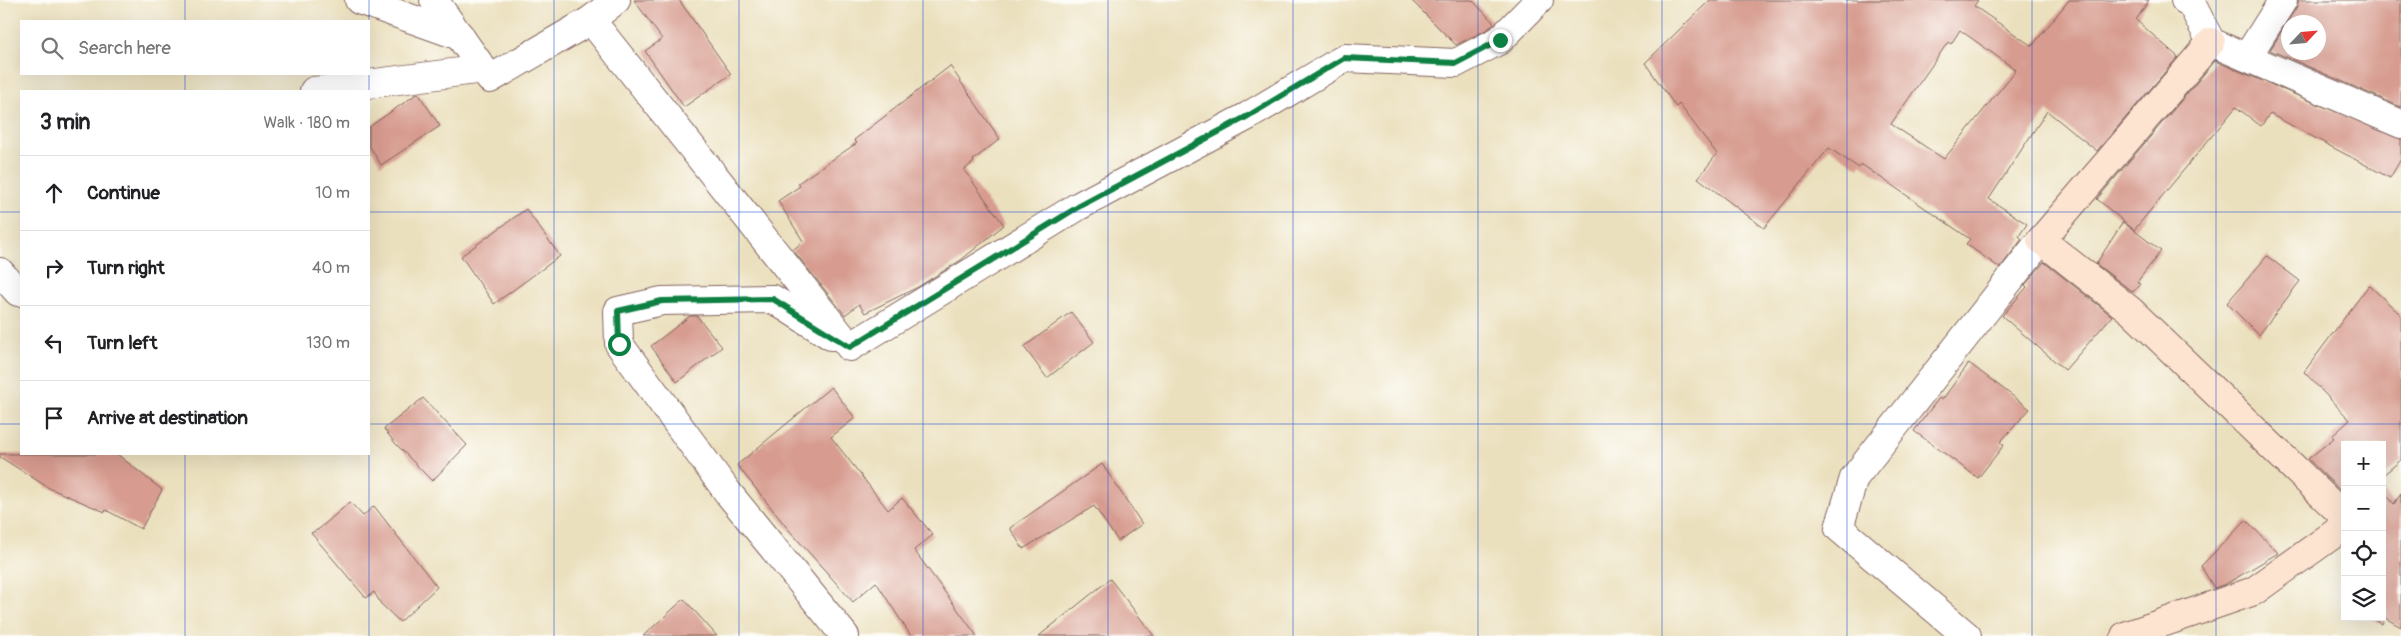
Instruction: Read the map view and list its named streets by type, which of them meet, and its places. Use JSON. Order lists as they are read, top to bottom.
{
  "north": "top right",
  "page": {
    "search": "Search here",
    "heading": ["3 min", "Walk · 180 m"],
    "list": [
      ["Continue", "10 m"],
      ["Turn right", "40 m"],
      ["Turn left", "130 m"],
      "Arrive at destination"
    ],
    "map_buttons": ["+", "−"]
  }
}
